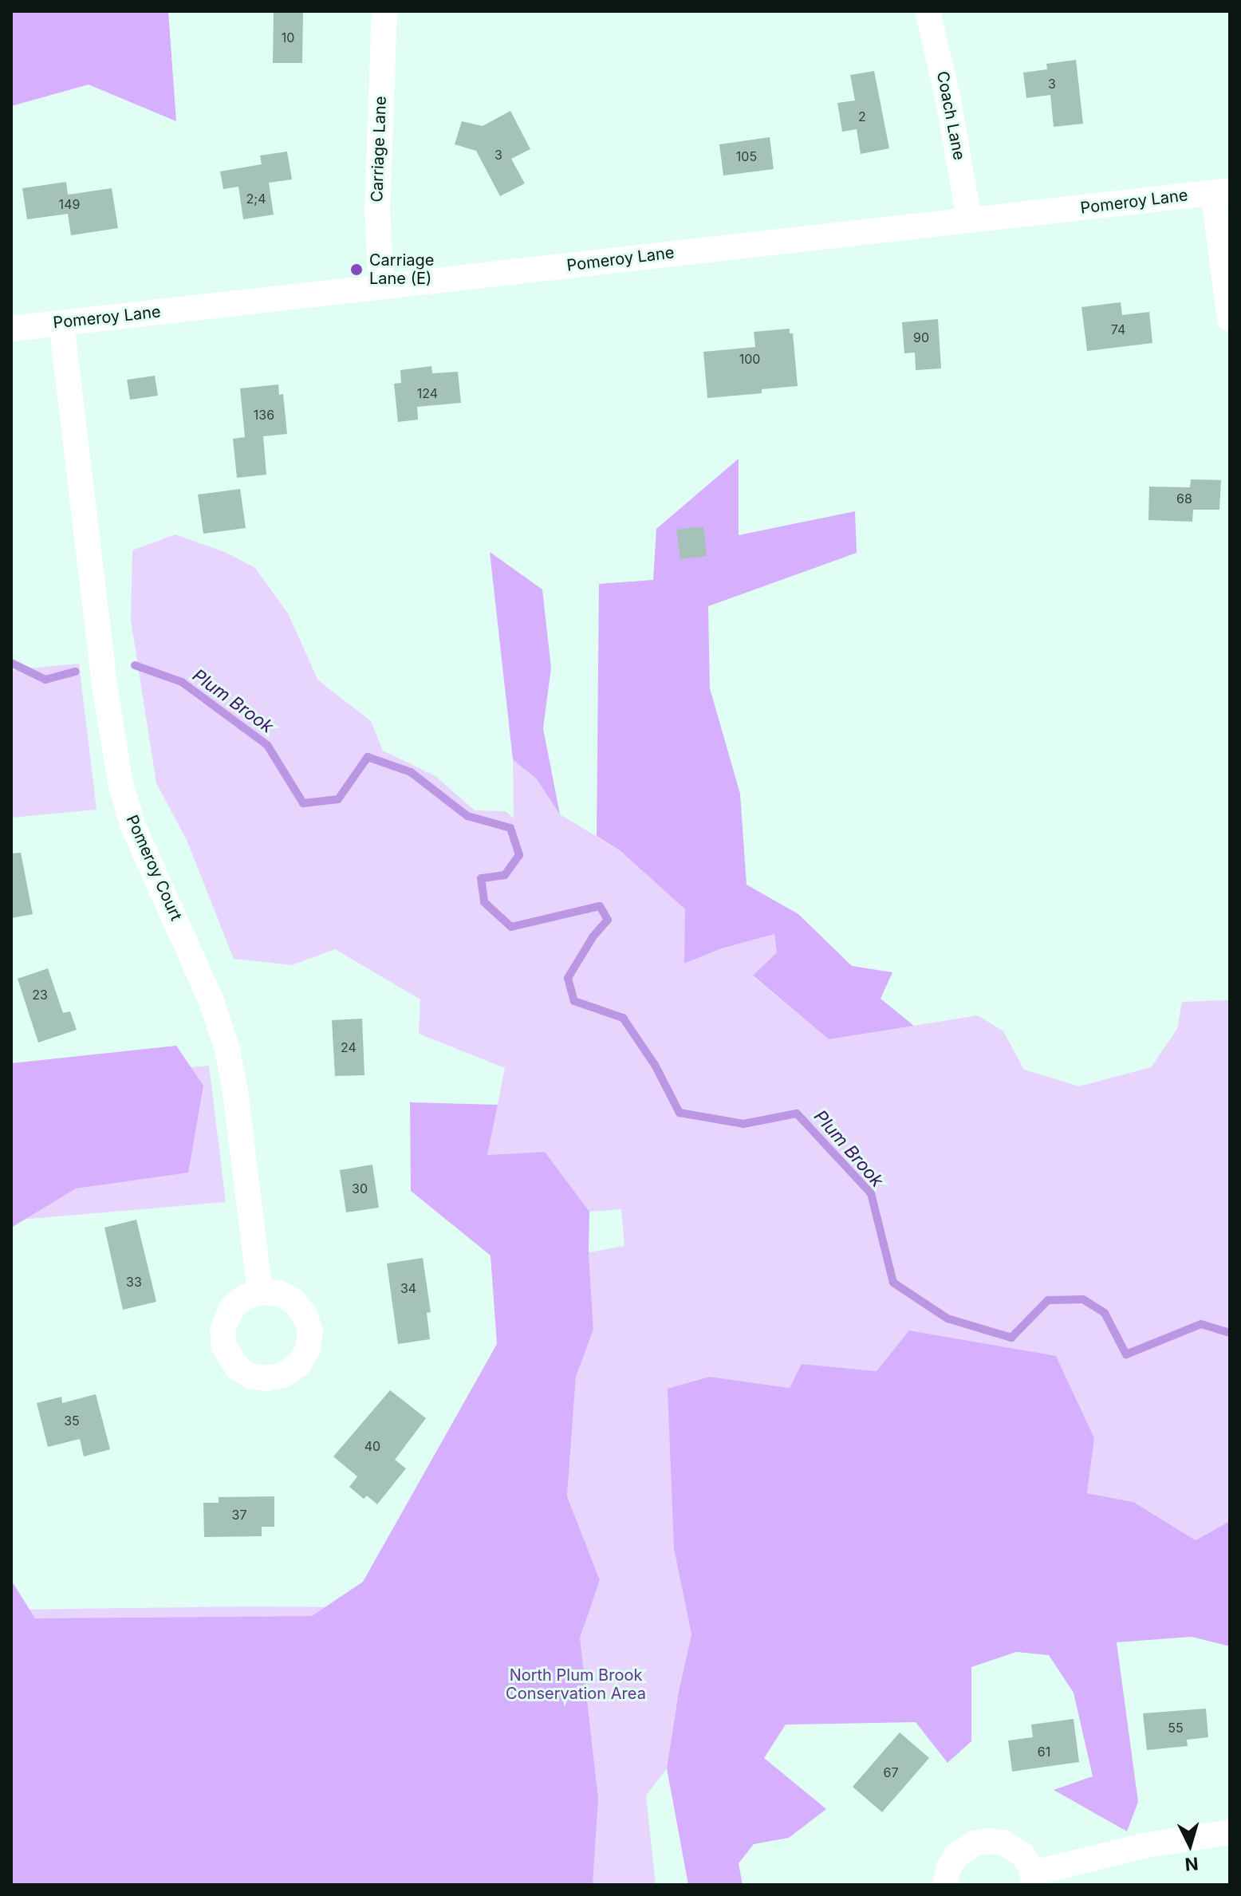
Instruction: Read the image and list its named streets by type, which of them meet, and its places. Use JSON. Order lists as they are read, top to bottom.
{
  "streets": {
    "street": [
      "Coach Lane",
      "Carriage Lane",
      "Pomeroy Lane",
      "Pomeroy Court"
    ]
  },
  "crossings": [
    ["Coach Lane", "Pomeroy Lane"],
    ["Carriage Lane", "Pomeroy Lane"],
    ["Pomeroy Lane", "Pomeroy Court"]
  ],
  "water": ["Plum Brook"],
  "parks": ["North Plum Brook Conservation Area"],
  "places": ["Carriage Lane (E)"],
  "house_numbers": [
    "10",
    "3",
    "2",
    "3",
    "105",
    "2;4",
    "149",
    "74",
    "90",
    "100",
    "124",
    "136",
    "68",
    "23",
    "24",
    "30",
    "33",
    "34",
    "35",
    "40",
    "37",
    "55",
    "61",
    "67"
  ],
  "north": "bottom"
}
